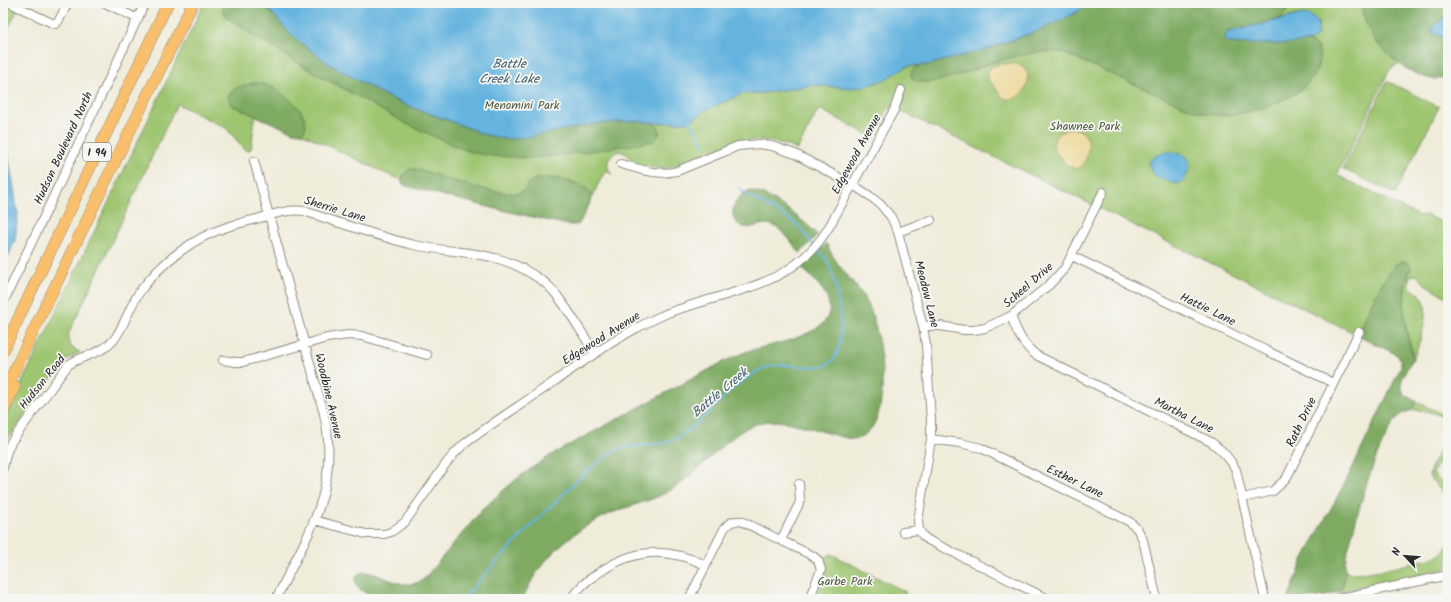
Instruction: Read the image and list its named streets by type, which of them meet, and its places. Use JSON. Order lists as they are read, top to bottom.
{
  "streets": {
    "highway": ["I 94"],
    "street": [
      "Hudson Boulevard North",
      "Edgewood Avenue",
      "Sherrie Lane",
      "Scheel Drive",
      "Meadow Lane",
      "Hattie Lane",
      "Hudson Road",
      "Woodbine Avenue",
      "Martha Lane",
      "Rath Drive",
      "Esther Lane"
    ]
  },
  "crossings": [
    ["Edgewood Avenue", "Sherrie Lane"],
    ["Edgewood Avenue", "Meadow Lane"],
    ["Edgewood Avenue", "Woodbine Avenue"],
    ["Sherrie Lane", "Hudson Road"],
    ["Sherrie Lane", "Woodbine Avenue"],
    ["Scheel Drive", "Meadow Lane"],
    ["Scheel Drive", "Hattie Lane"],
    ["Scheel Drive", "Martha Lane"],
    ["Meadow Lane", "Esther Lane"],
    ["Hattie Lane", "Rath Drive"],
    ["Martha Lane", "Rath Drive"]
  ],
  "water": ["Battle Creek Lake", "Battle Creek"],
  "parks": ["Menomini Park", "Shawnee Park", "Garbe Park"],
  "north": "top left"
}
